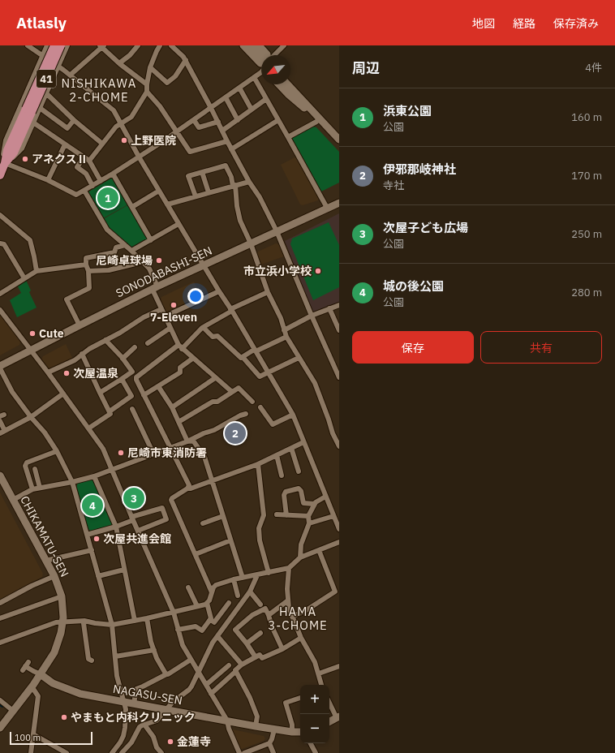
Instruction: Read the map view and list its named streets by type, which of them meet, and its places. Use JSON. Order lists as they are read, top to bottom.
{
  "streets": {
    "main road": ["41"],
    "street": ["SONODABASHI-SEN", "CHIKAMATU-SEN", "NAGASU-SEN"]
  },
  "crossings": [
    ["CHIKAMATU-SEN", "NAGASU-SEN"]
  ],
  "districts": ["NISHIKAWA 2-CHOME", "HAMA 3-CHOME"],
  "places": [
    "上野医院",
    "アネクスⅡ",
    "尼崎卓球場",
    "市立浜小学校",
    "7-Eleven",
    "Cute",
    "次屋温泉",
    "尼崎市東消防署",
    "次屋共進会館",
    "やまもと内科クリニック",
    "金蓮寺"
  ],
  "scale_bar": "100 m",
  "north": "bottom left",
  "page": {
    "header": "Atlasly",
    "nav": ["地図", "経路", "保存済み"],
    "heading": ["周辺", "4件"],
    "list": [
      {
        "mark": "1",
        "name": "浜東公園",
        "note": "公園",
        "value": "160 m"
      },
      {
        "mark": "2",
        "name": "伊邪那岐神社",
        "note": "寺社",
        "value": "170 m"
      },
      {
        "mark": "3",
        "name": "次屋子ども広場",
        "note": "公園",
        "value": "250 m"
      },
      {
        "mark": "4",
        "name": "城の後公園",
        "note": "公園",
        "value": "280 m"
      }
    ],
    "pins": [
      "1",
      "2",
      "3",
      "4"
    ],
    "buttons": ["保存", "共有"],
    "map_buttons": ["+", "−"],
    "scale": "100 m"
  }
}
